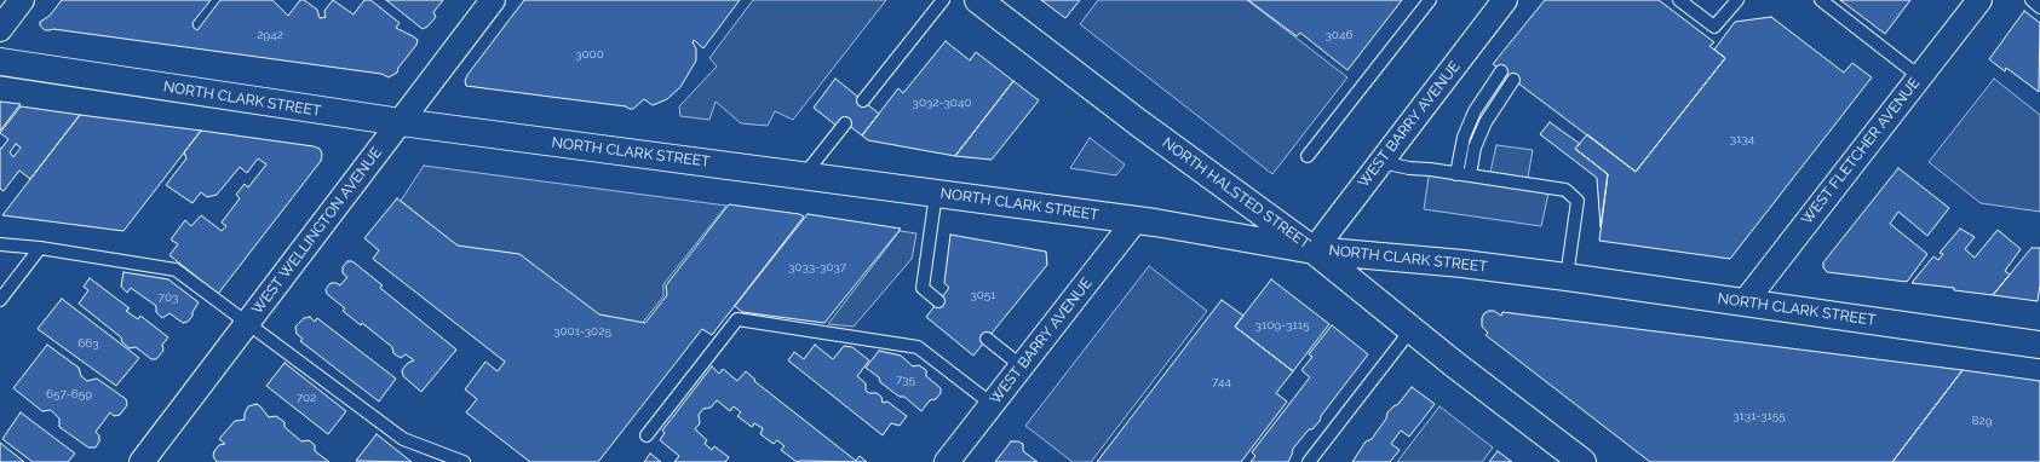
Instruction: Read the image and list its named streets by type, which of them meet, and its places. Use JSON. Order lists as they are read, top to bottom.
{
  "streets": {
    "main road": ["NORTH CLARK STREET", "NORTH HALSTED STREET"],
    "street": ["WEST BARRY AVENUE", "WEST FLETCHER AVENUE", "WEST WELLINGTON AVENUE"]
  },
  "crossings": [
    ["NORTH CLARK STREET", "WEST BARRY AVENUE"],
    ["NORTH CLARK STREET", "WEST FLETCHER AVENUE"],
    ["NORTH CLARK STREET", "NORTH HALSTED STREET"],
    ["NORTH CLARK STREET", "WEST WELLINGTON AVENUE"],
    ["WEST BARRY AVENUE", "NORTH HALSTED STREET"]
  ],
  "house_numbers": [
    "2942",
    "3046",
    "3000",
    "3032-3040",
    "3134",
    "3033-3037",
    "3051",
    "703",
    "3109-3115",
    "3001-3025",
    "663",
    "735",
    "744",
    "657-659",
    "702",
    "3131-3155",
    "829"
  ]
}
